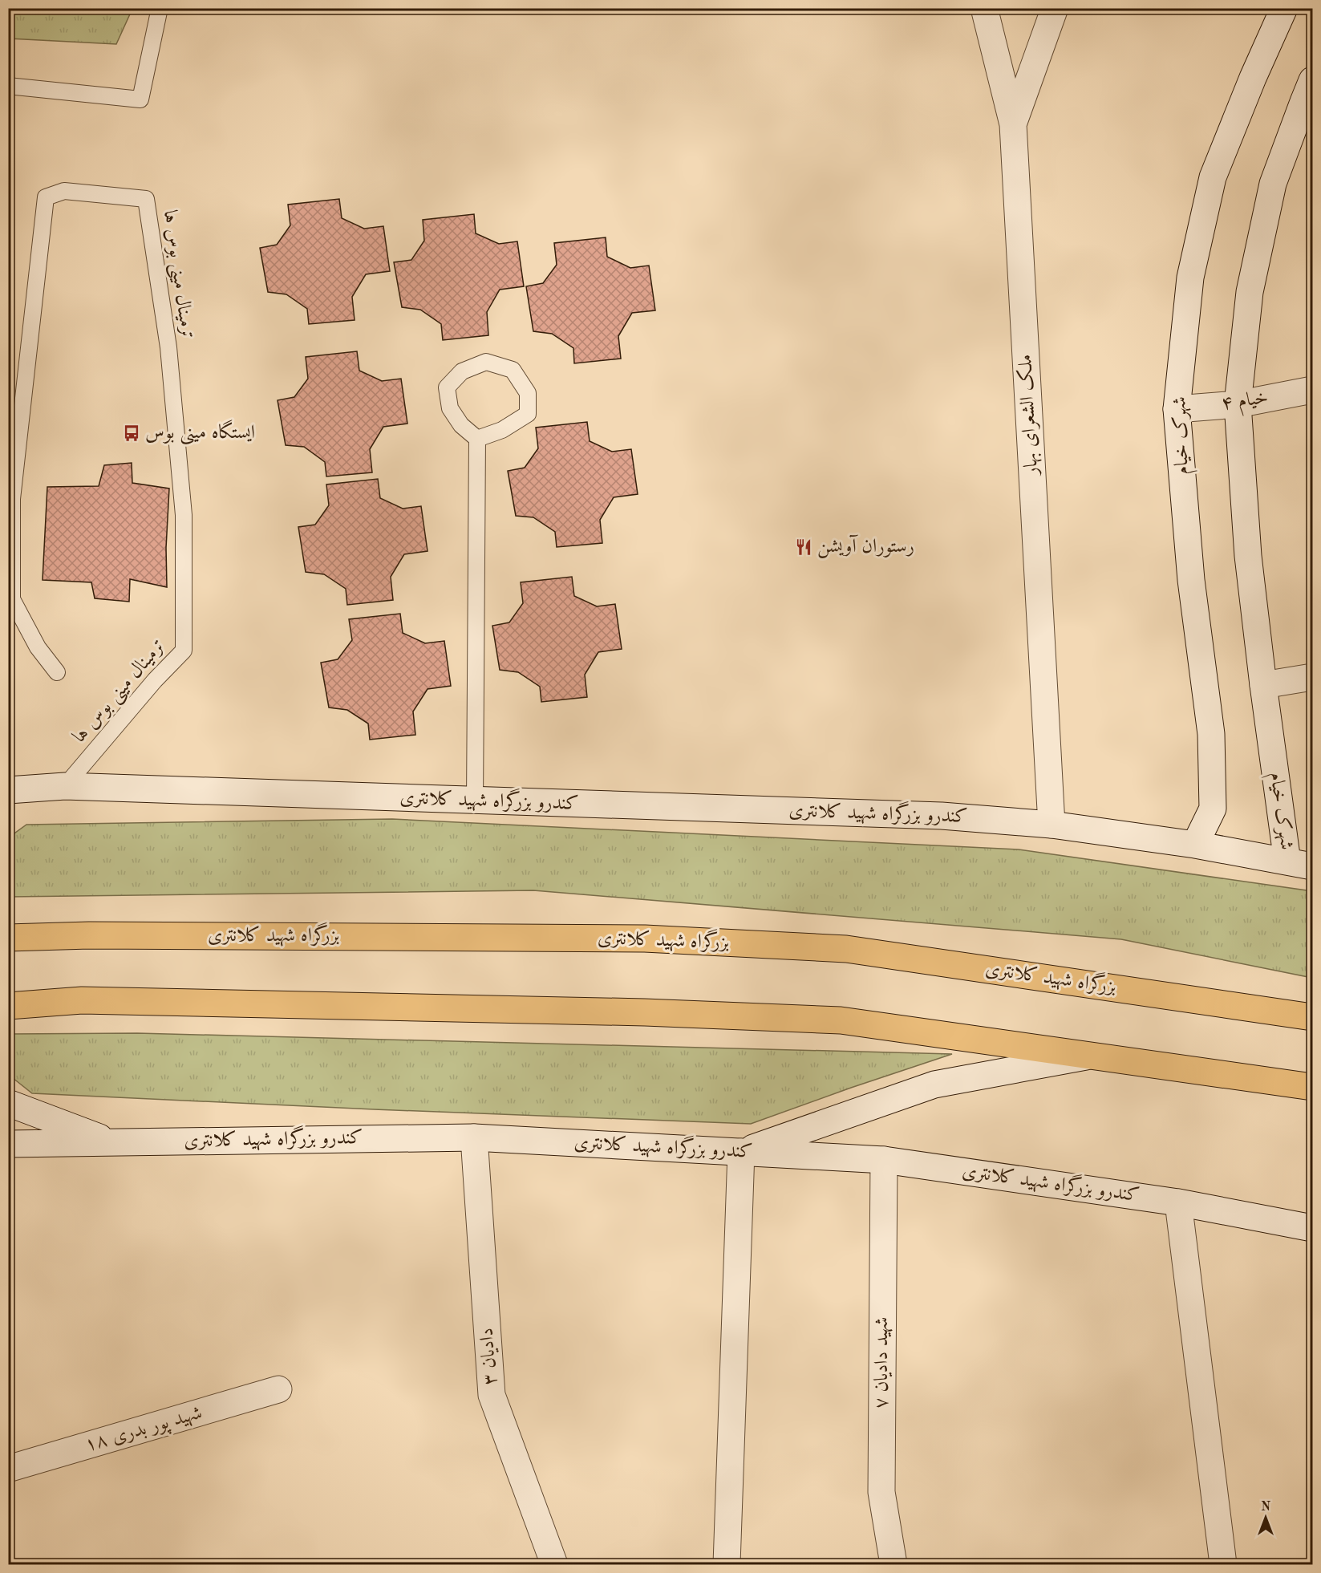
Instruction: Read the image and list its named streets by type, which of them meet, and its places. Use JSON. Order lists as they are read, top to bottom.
{
  "streets": {
    "highway": ["بزرگراه شهید کلانتری"],
    "street": [
      "خیام ۴",
      "ملک الشعرای بهار",
      "شهرک خیام",
      "کندرو بزرگراه شهید کلانتری",
      "دادیان ۳",
      "شهید دادیان ۷",
      "شهید پور بدری ۱۸"
    ],
    "lane": ["ترمینال مینی بوس ها"]
  },
  "crossings": [
    ["ترمینال مینی بوس ها", "کندرو بزرگراه شهید کلانتری"],
    ["خیام ۴", "شهرک خیام"],
    ["ملک الشعرای بهار", "کندرو بزرگراه شهید کلانتری"],
    ["شهرک خیام", "کندرو بزرگراه شهید کلانتری"],
    ["کندرو بزرگراه شهید کلانتری", "دادیان ۳"],
    ["کندرو بزرگراه شهید کلانتری", "شهید دادیان ۷"]
  ],
  "places": {
    "bus stop": ["ایستگاه مینی بوس"],
    "restaurant": ["رستوران آویشن"]
  },
  "north": "top"
}
